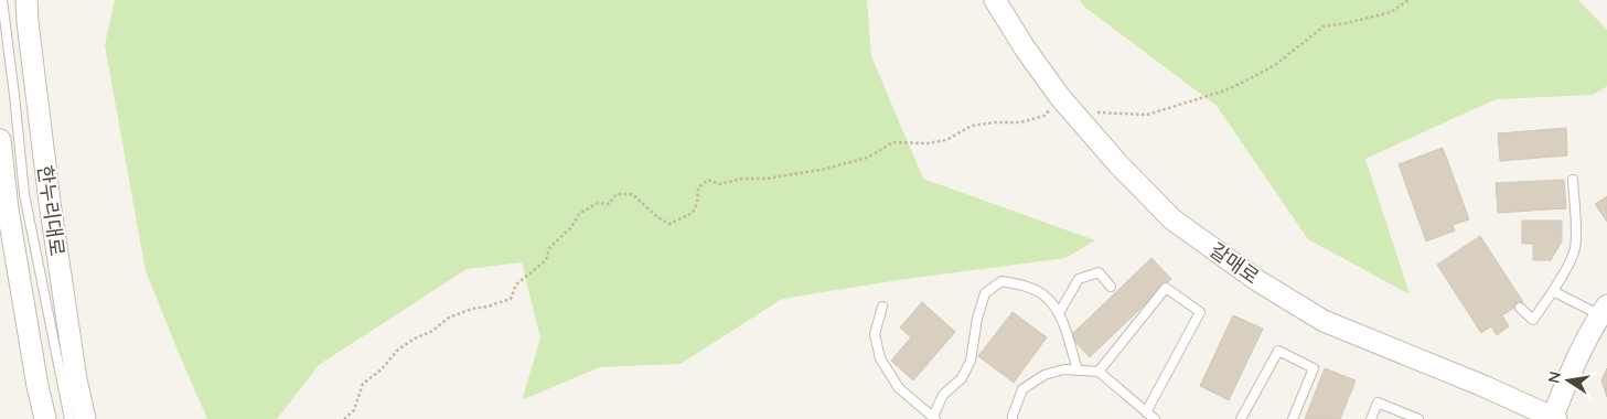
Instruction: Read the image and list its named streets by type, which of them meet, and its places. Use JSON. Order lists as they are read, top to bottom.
{
  "streets": {
    "street": ["한누리대로", "갈매로"]
  },
  "north": "left"
}
